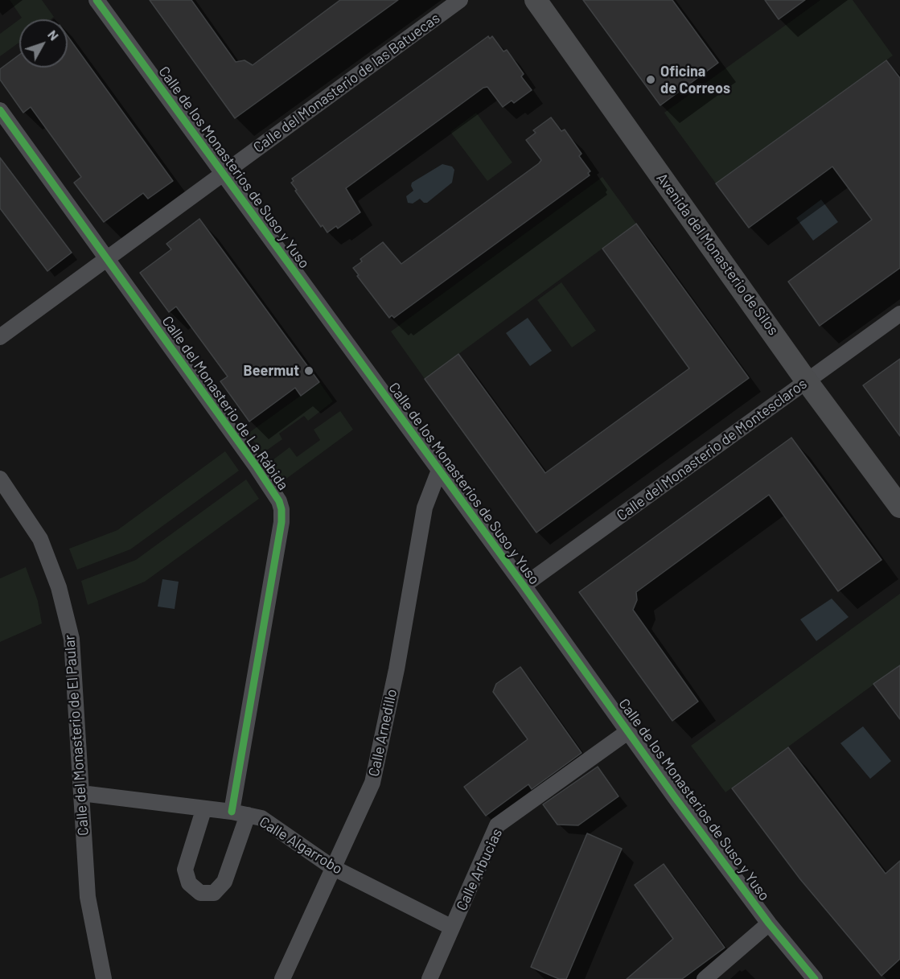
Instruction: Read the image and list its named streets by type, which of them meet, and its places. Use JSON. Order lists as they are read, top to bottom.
{
  "streets": {
    "street": [
      "Calle del Monasterio de las Batuecas",
      "Calle de los Monasterios de Suso y Yuso",
      "Avenida del Monasterio de Silos",
      "Calle del Monasterio de La Rábida",
      "Calle del Monasterio de Montesclaros",
      "Calle Arnedillo",
      "Calle del Monasterio de El Paular",
      "Calle Algarrobo",
      "Calle Arbucias"
    ]
  },
  "crossings": [
    ["Calle del Monasterio de las Batuecas", "Calle de los Monasterios de Suso y Yuso"],
    ["Calle del Monasterio de las Batuecas", "Calle del Monasterio de La Rábida"],
    ["Calle de los Monasterios de Suso y Yuso", "Calle del Monasterio de Montesclaros"],
    ["Calle de los Monasterios de Suso y Yuso", "Calle Arnedillo"],
    ["Calle de los Monasterios de Suso y Yuso", "Calle Arbucias"],
    ["Avenida del Monasterio de Silos", "Calle del Monasterio de Montesclaros"],
    ["Calle del Monasterio de La Rábida", "Calle Algarrobo"],
    ["Calle Arnedillo", "Calle Algarrobo"],
    ["Calle del Monasterio de El Paular", "Calle Algarrobo"],
    ["Calle Algarrobo", "Calle Arbucias"]
  ],
  "places": ["Oficina de Correos", "Beermut"],
  "north": "top right"
}
